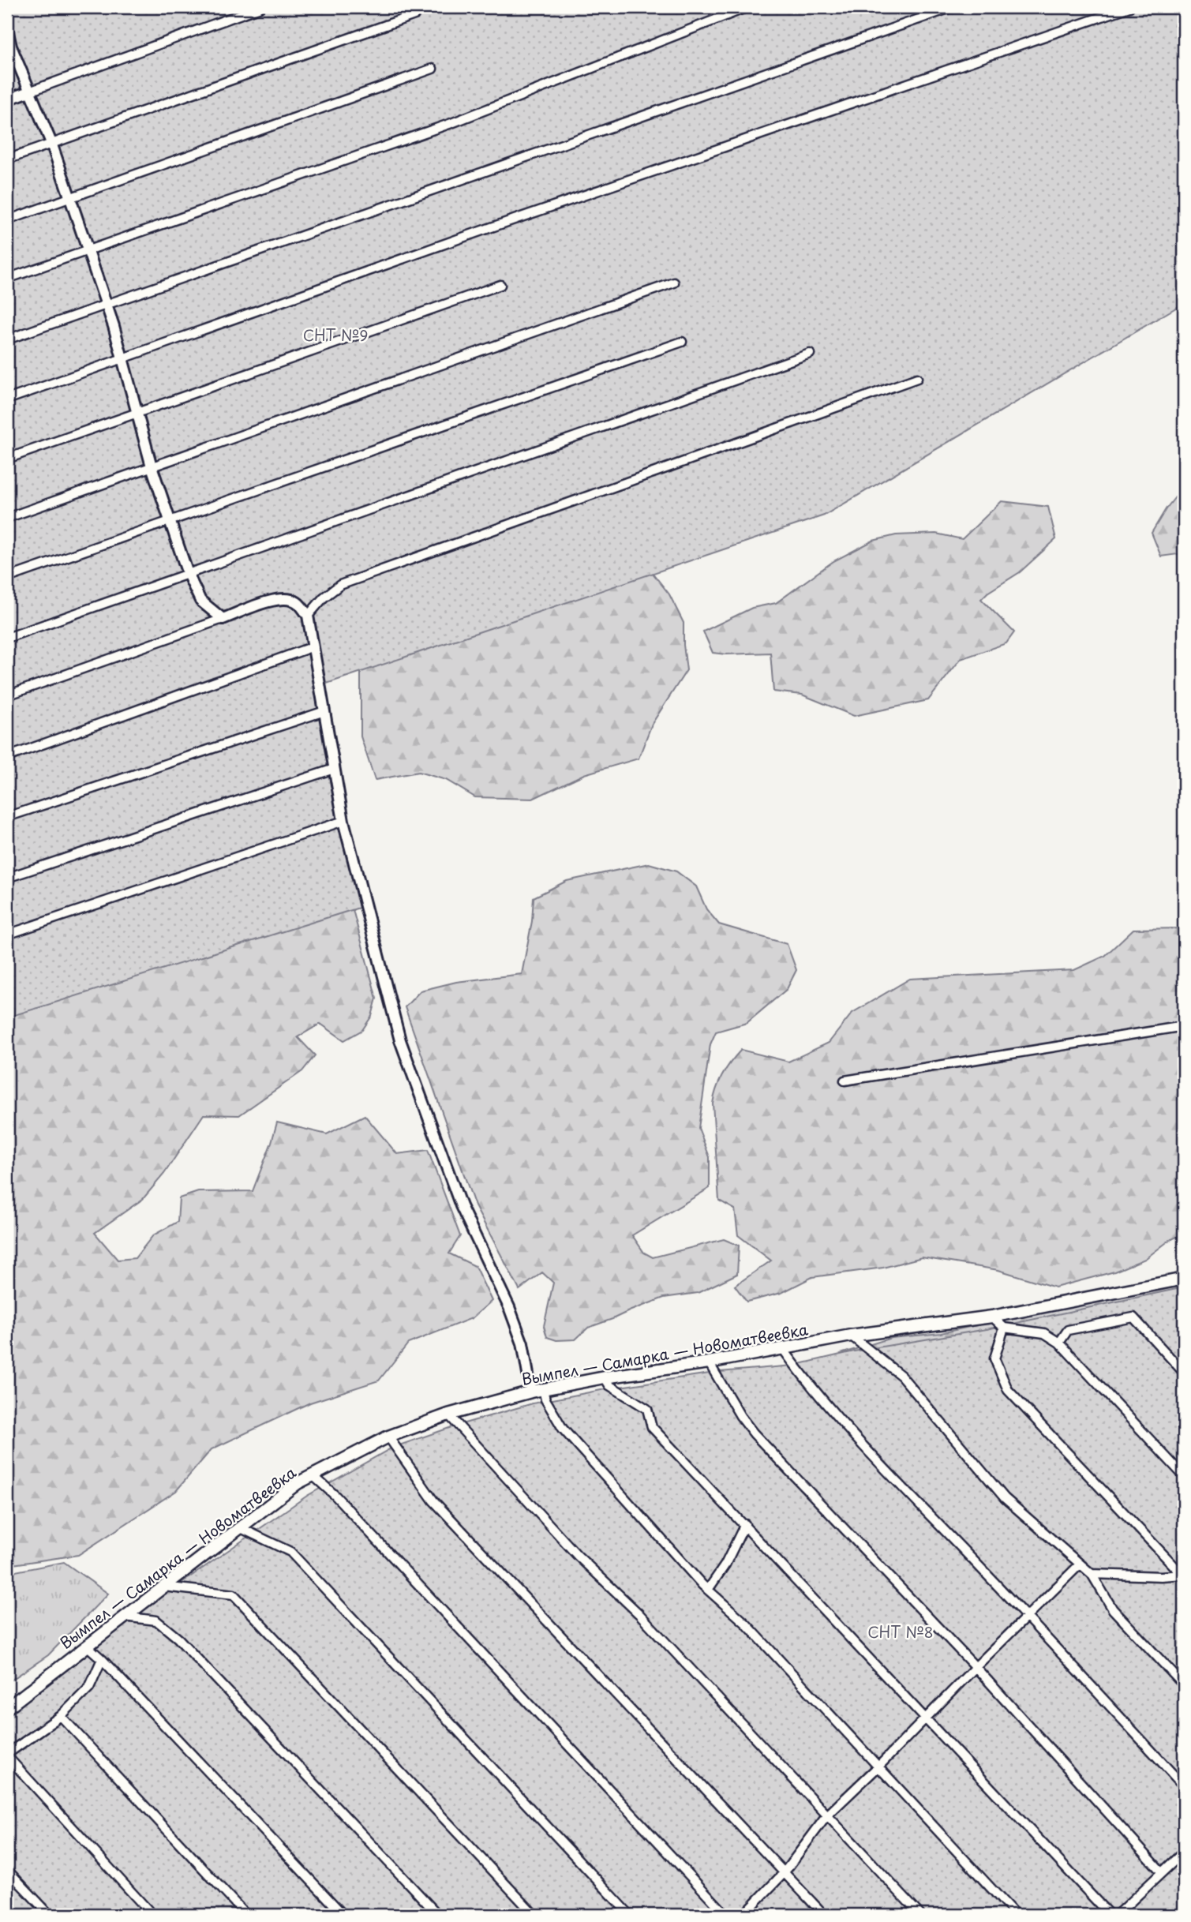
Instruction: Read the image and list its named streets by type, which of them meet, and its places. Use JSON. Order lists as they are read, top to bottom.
{
  "streets": {
    "main road": ["Вымпел — Самарка — Новоматвеевка"]
  },
  "parks": ["СНТ №9", "СНТ №8"]
}
